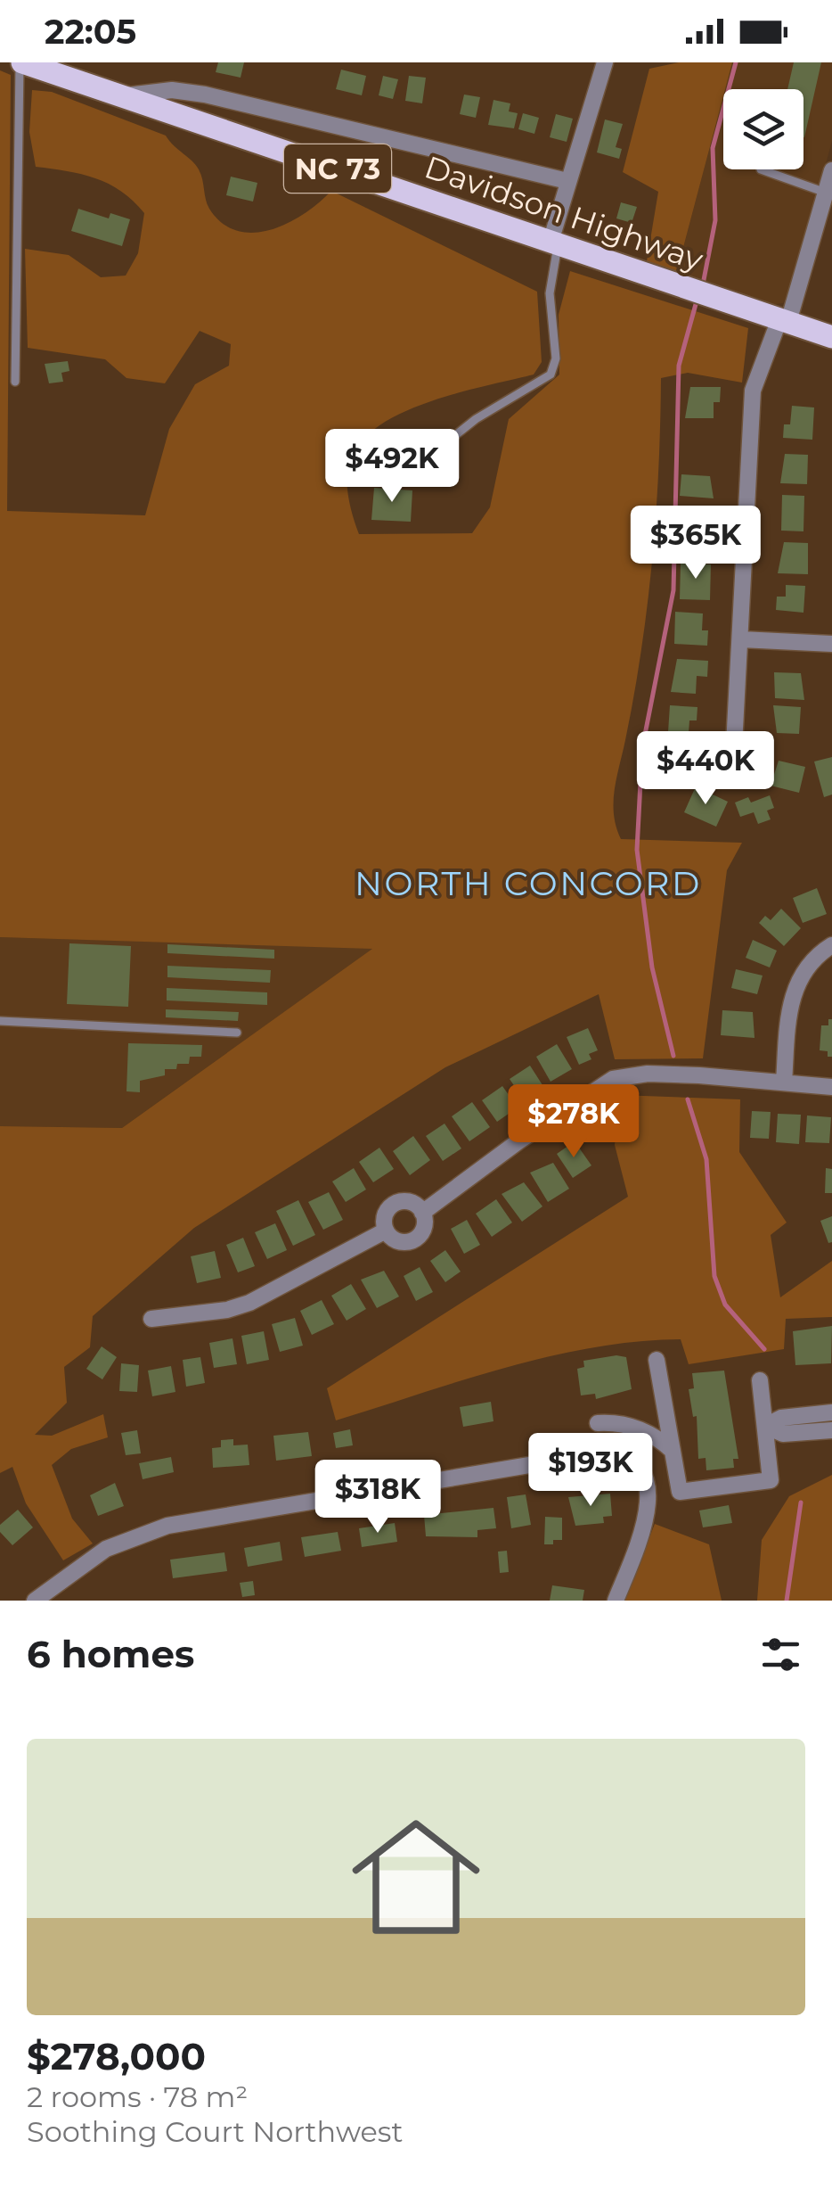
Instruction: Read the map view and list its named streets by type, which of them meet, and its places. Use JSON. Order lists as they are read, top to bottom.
{
  "streets": {
    "main road": ["NC 73", "Davidson Highway"]
  },
  "districts": ["NORTH CONCORD"],
  "page": {
    "status": "22:05",
    "price": [
      "$492K",
      "$365K",
      "$440K",
      "$278K",
      "$193K",
      "$318K"
    ],
    "heading": "6 homes",
    "list": [
      {
        "name": "$278,000",
        "note": "2 rooms · 78 m² · Soothing Court Northwest"
      }
    ]
  }
}
